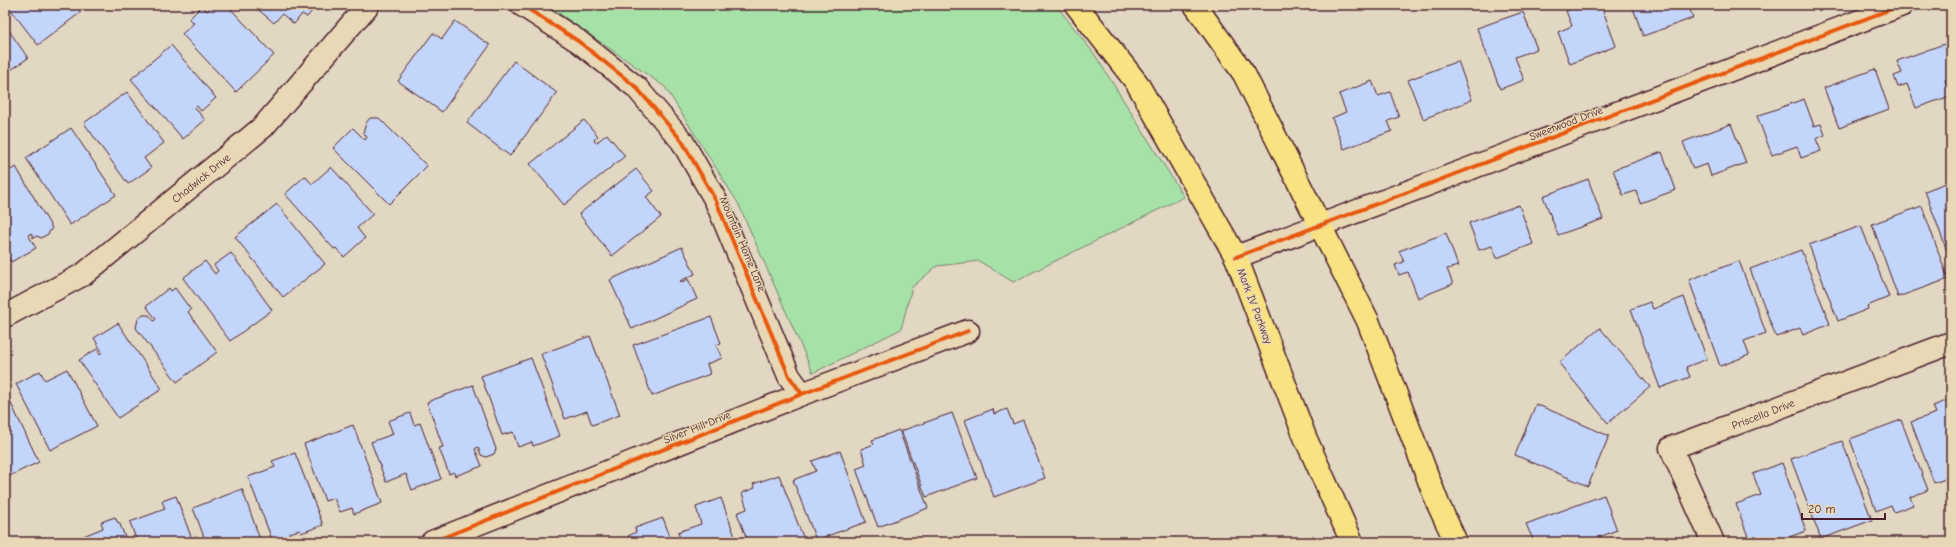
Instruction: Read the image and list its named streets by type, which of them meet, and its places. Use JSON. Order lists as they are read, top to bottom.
{
  "streets": {
    "main road": ["Mark IV Parkway"],
    "street": [
      "Sweetwood Drive",
      "Chadwick Drive",
      "Mountain Home Lane",
      "Priscella Drive",
      "Silver Hill Drive"
    ]
  },
  "crossings": [
    ["Sweetwood Drive", "Mark IV Parkway"],
    ["Mountain Home Lane", "Silver Hill Drive"]
  ],
  "scale_bar": "20 m"
}
